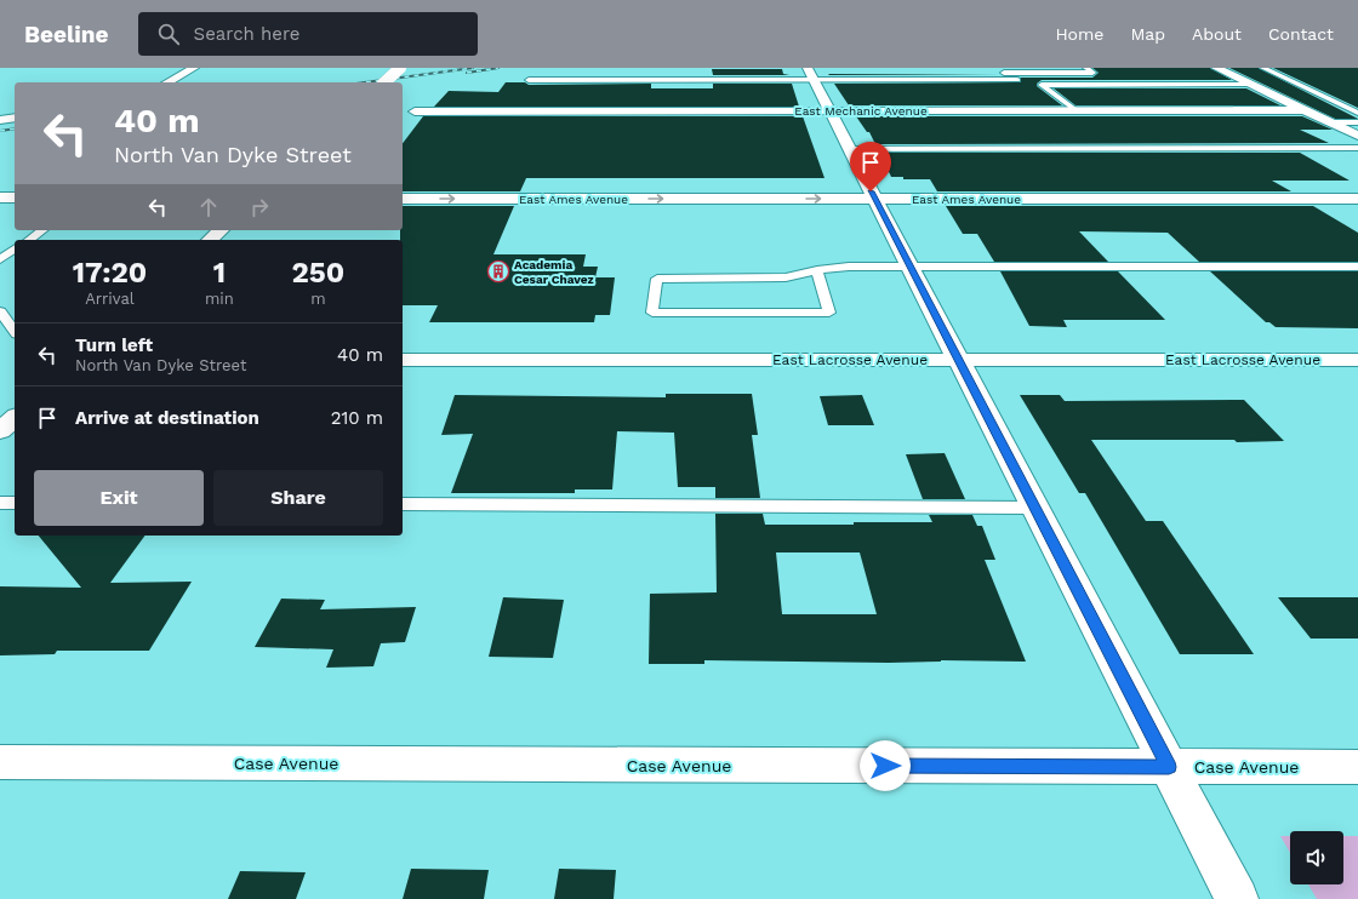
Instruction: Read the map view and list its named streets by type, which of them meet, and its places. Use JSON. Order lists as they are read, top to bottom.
{
  "streets": {
    "street": [
      "East Mechanic Avenue",
      "East Ames Avenue",
      "East Lacrosse Avenue",
      "Case Avenue"
    ]
  },
  "one_way": ["East Ames Avenue"],
  "places": {
    "building": ["Academia Cesar Chavez"]
  },
  "page": {
    "header": "Beeline",
    "search": "Search here",
    "nav": [
      "Home",
      "Map",
      "About",
      "Contact"
    ],
    "turn": ["40 m", "North Van Dyke Street"],
    "eta": [
      "17:20",
      "Arrival",
      "1",
      "min",
      "250",
      "m"
    ],
    "list": [
      {
        "name": "Turn left",
        "note": "North Van Dyke Street",
        "value": "40 m"
      },
      {
        "name": "Arrive at destination",
        "value": "210 m"
      }
    ],
    "buttons": ["Exit", "Share"]
  }
}
